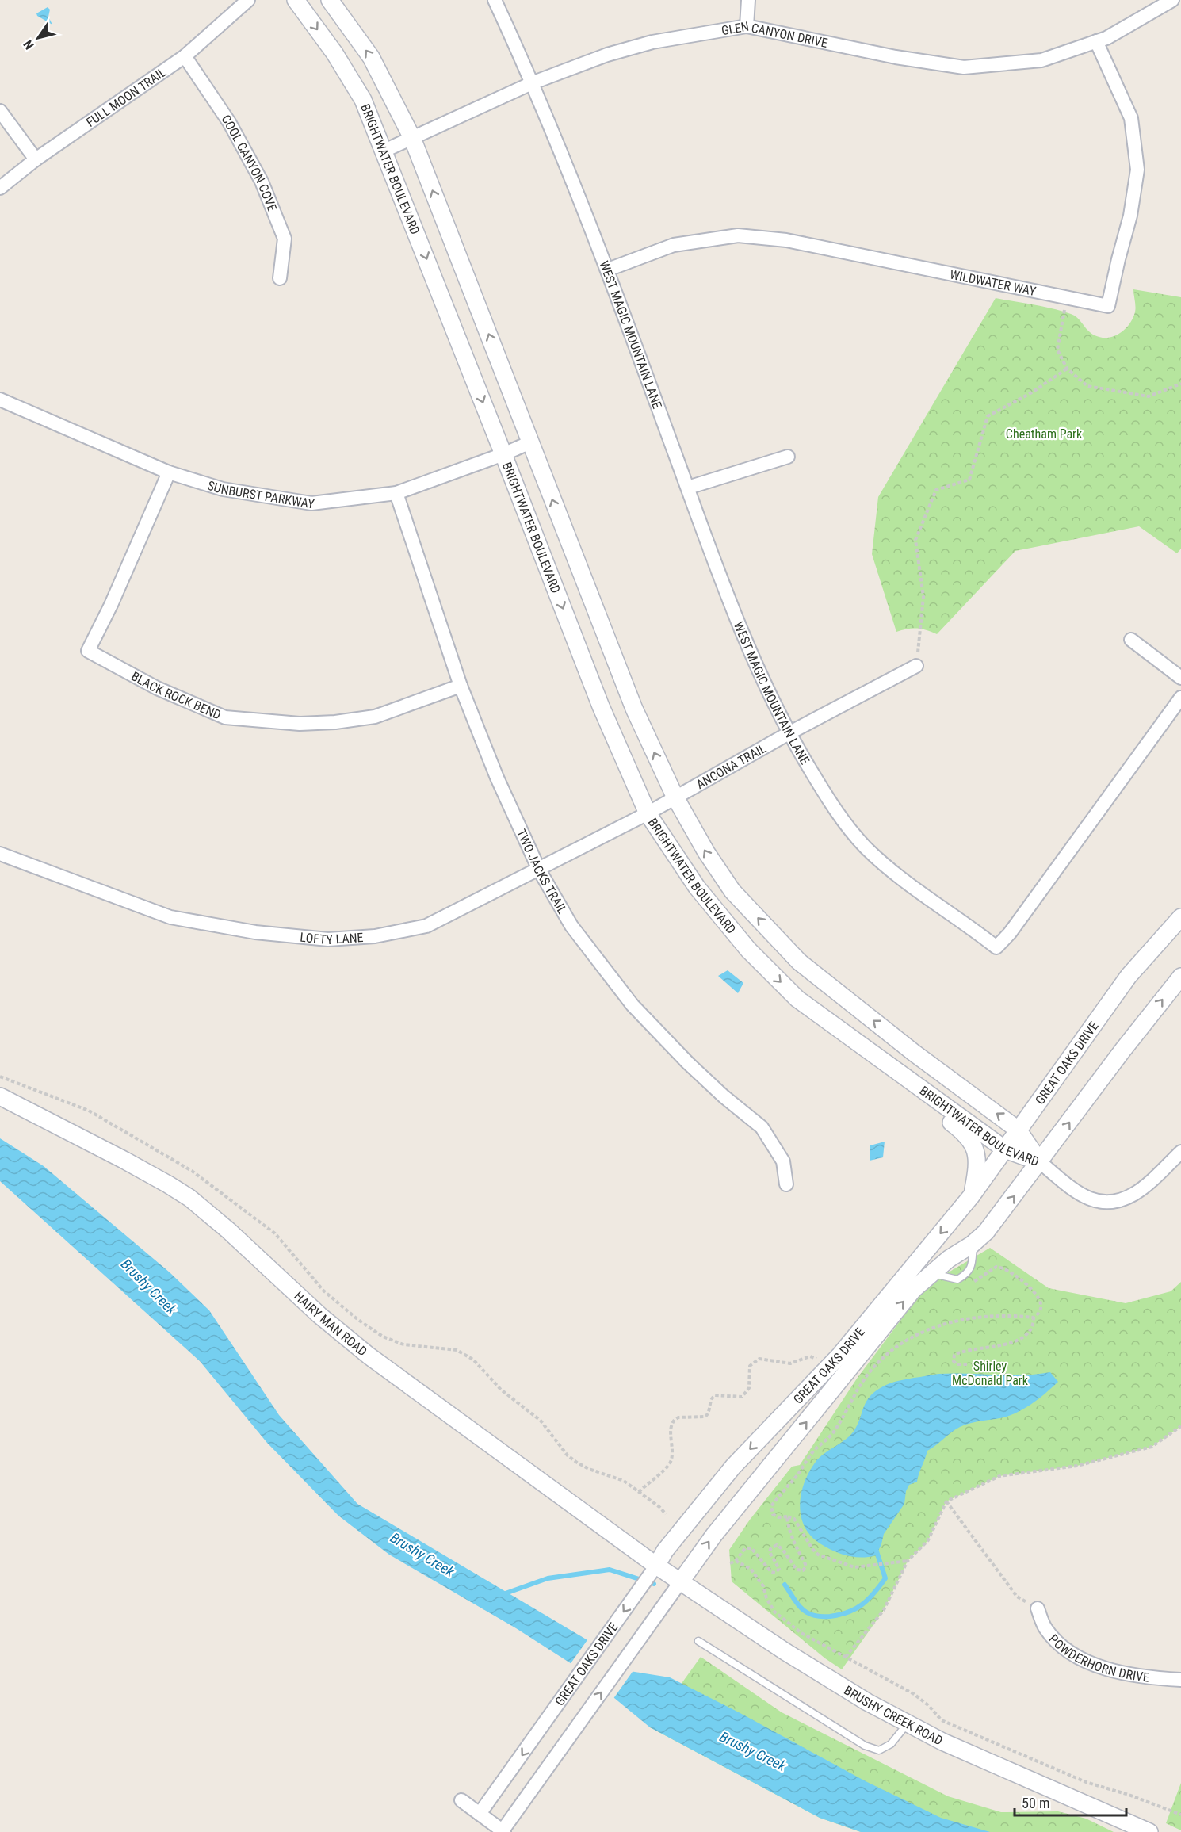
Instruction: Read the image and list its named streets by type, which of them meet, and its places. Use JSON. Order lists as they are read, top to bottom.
{
  "streets": {
    "street": [
      "GLEN CANYON DRIVE",
      "FULL MOON TRAIL",
      "COOL CANYON COVE",
      "BRIGHTWATER BOULEVARD",
      "WILDWATER WAY",
      "WEST MAGIC MOUNTAIN LANE",
      "SUNBURST PARKWAY",
      "BLACK ROCK BEND",
      "ANCONA TRAIL",
      "TWO JACKS TRAIL",
      "LOFTY LANE",
      "GREAT OAKS DRIVE",
      "HAIRY MAN ROAD",
      "POWDERHORN DRIVE",
      "BRUSHY CREEK ROAD"
    ]
  },
  "crossings": [
    ["GLEN CANYON DRIVE", "BRIGHTWATER BOULEVARD"],
    ["GLEN CANYON DRIVE", "WILDWATER WAY"],
    ["GLEN CANYON DRIVE", "WEST MAGIC MOUNTAIN LANE"],
    ["FULL MOON TRAIL", "COOL CANYON COVE"],
    ["BRIGHTWATER BOULEVARD", "SUNBURST PARKWAY"],
    ["BRIGHTWATER BOULEVARD", "ANCONA TRAIL"],
    ["BRIGHTWATER BOULEVARD", "LOFTY LANE"],
    ["BRIGHTWATER BOULEVARD", "GREAT OAKS DRIVE"],
    ["WILDWATER WAY", "WEST MAGIC MOUNTAIN LANE"],
    ["WEST MAGIC MOUNTAIN LANE", "ANCONA TRAIL"],
    ["SUNBURST PARKWAY", "BLACK ROCK BEND"],
    ["SUNBURST PARKWAY", "TWO JACKS TRAIL"],
    ["BLACK ROCK BEND", "TWO JACKS TRAIL"],
    ["ANCONA TRAIL", "LOFTY LANE"],
    ["TWO JACKS TRAIL", "LOFTY LANE"],
    ["GREAT OAKS DRIVE", "HAIRY MAN ROAD"],
    ["GREAT OAKS DRIVE", "BRUSHY CREEK ROAD"],
    ["HAIRY MAN ROAD", "BRUSHY CREEK ROAD"]
  ],
  "water": ["Brushy Creek"],
  "parks": ["Cheatham Park", "Shirley McDonald Park"],
  "scale_bar": "50 m",
  "north": "bottom left"
}
